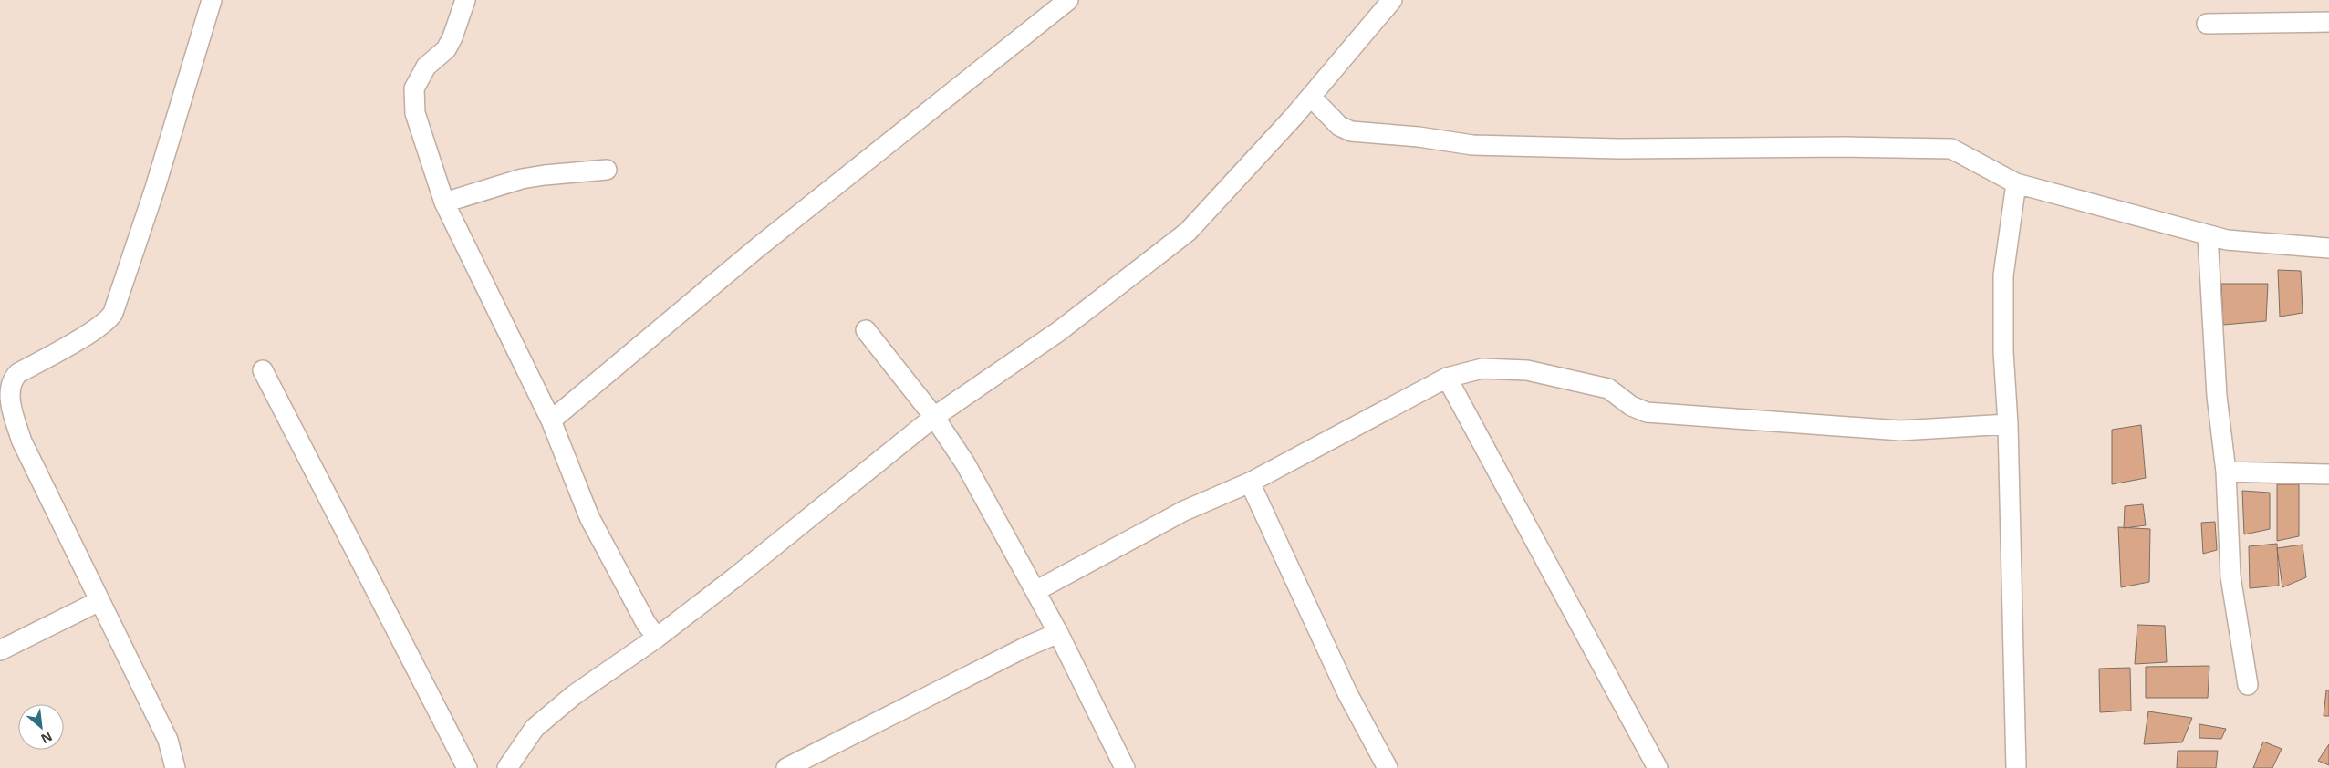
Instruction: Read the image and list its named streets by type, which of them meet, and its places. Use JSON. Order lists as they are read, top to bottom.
{
  "north": "bottom right"
}
